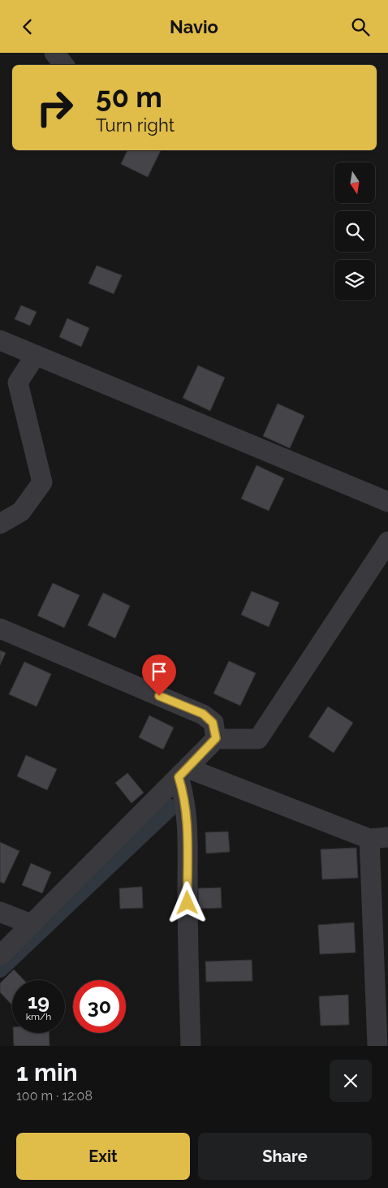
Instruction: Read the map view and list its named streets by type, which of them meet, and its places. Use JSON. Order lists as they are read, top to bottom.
{
  "north": "bottom",
  "page": {
    "header": "Navio",
    "turn": ["50 m", "Turn right"],
    "speed": "19 km/h",
    "limit": "30",
    "heading": ["1 min", "100 m · 12:08"],
    "buttons": ["Exit", "Share"]
  }
}
